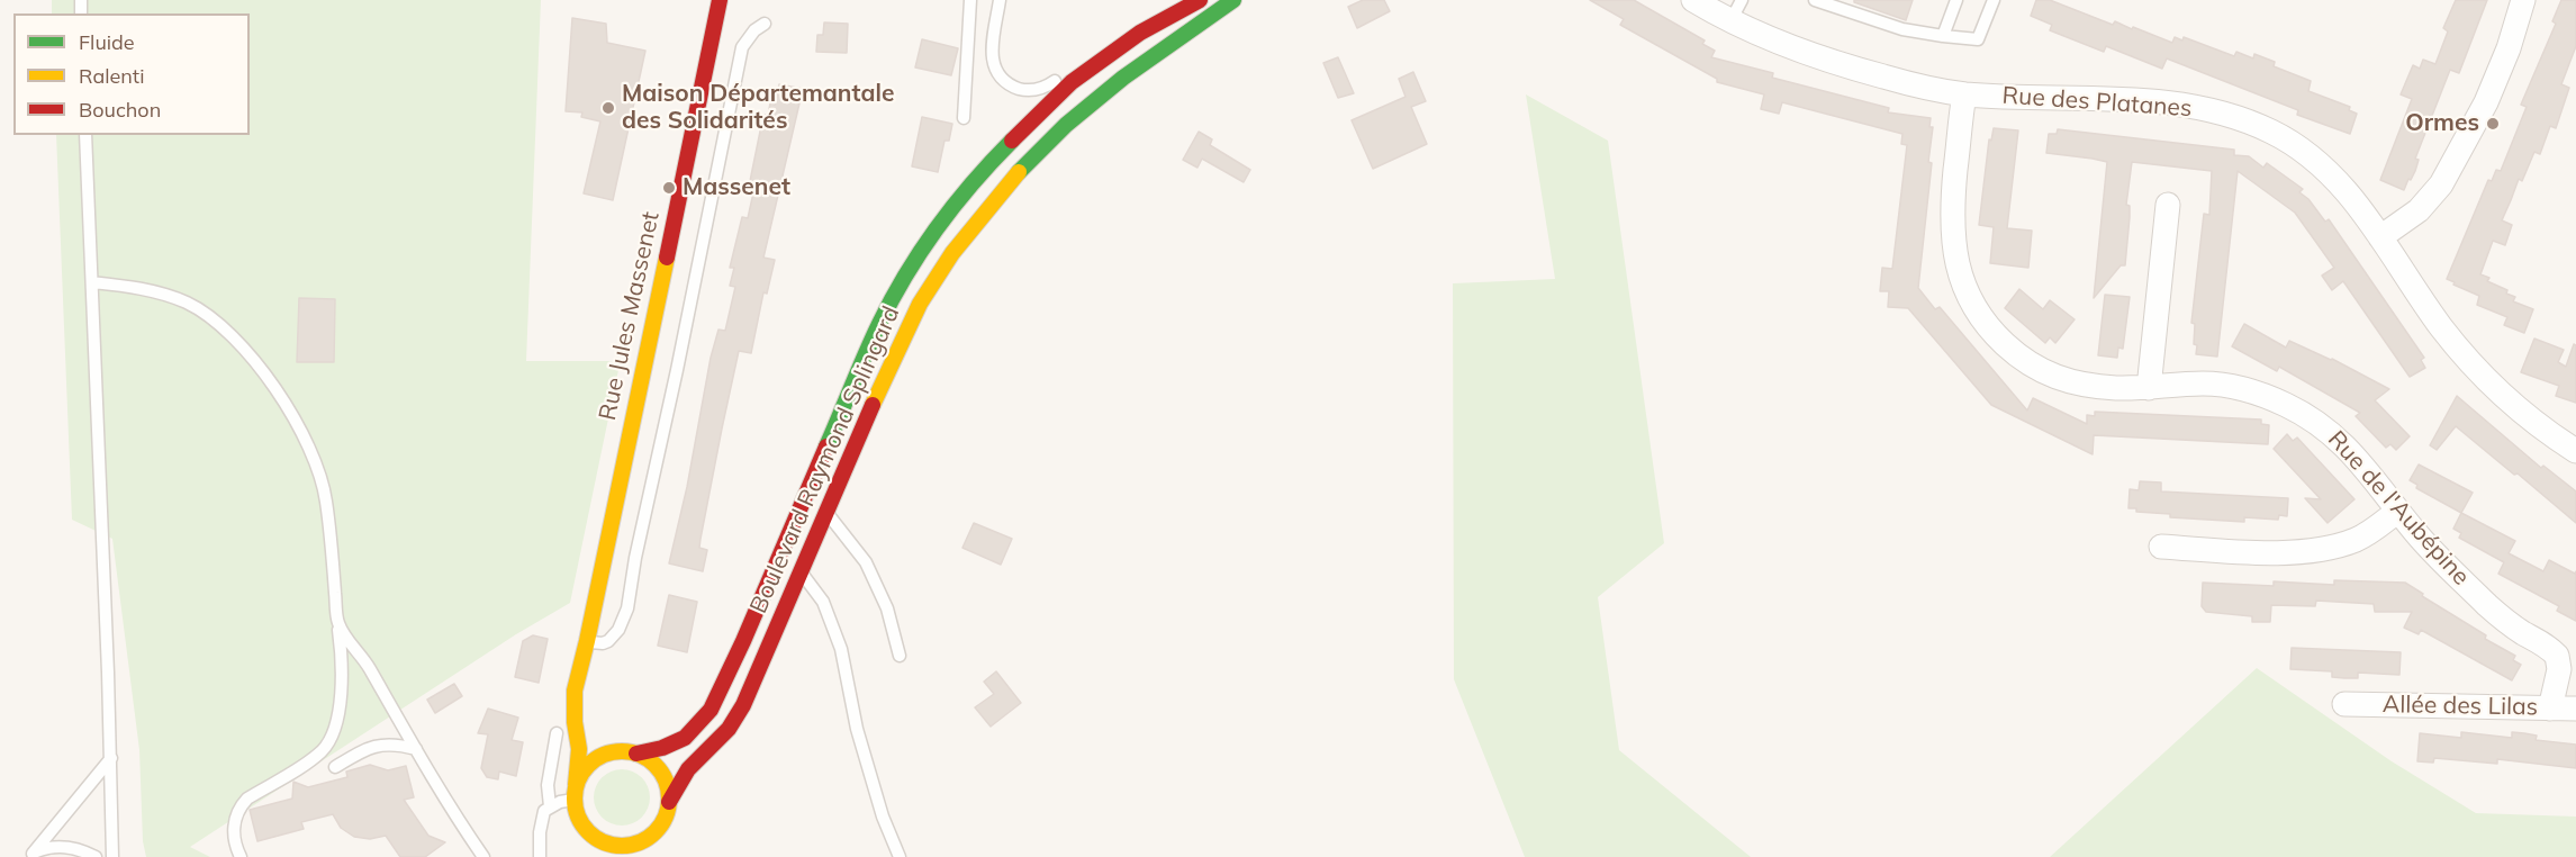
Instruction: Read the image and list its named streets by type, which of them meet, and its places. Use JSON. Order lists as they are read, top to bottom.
{
  "streets": {
    "main road": ["Rue Jules Massenet", "Boulevard Raymond Splingard"],
    "street": ["Rue des Platanes", "Rue de l'Aubépine", "Allée des Lilas"]
  },
  "crossings": [
    ["Rue des Platanes", "Rue de l'Aubépine"],
    ["Rue Jules Massenet", "Boulevard Raymond Splingard"],
    ["Rue de l'Aubépine", "Allée des Lilas"]
  ],
  "places": ["Maison Départemantale des Solidarités", "Ormes", "Massenet"],
  "legend": ["Fluide", "Ralenti", "Bouchon"]
}
